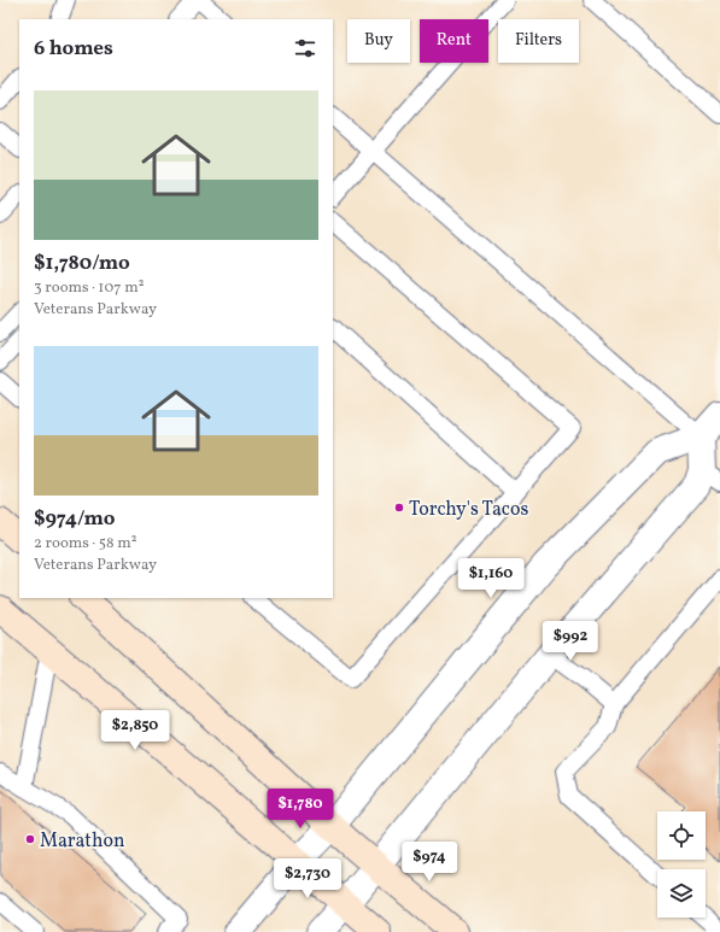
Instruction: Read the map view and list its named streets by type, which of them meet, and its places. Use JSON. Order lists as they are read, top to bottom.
{
  "places": ["Torchy's Tacos", "Marathon"],
  "page": {
    "chip": ["Buy", "Rent", "Filters"],
    "heading": "6 homes",
    "list": [
      {
        "name": "$1,780/mo",
        "note": "3 rooms · 107 m² · Veterans Parkway"
      },
      {
        "name": "$974/mo",
        "note": "2 rooms · 58 m² · Veterans Parkway"
      }
    ],
    "price": [
      "$1,160",
      "$992",
      "$2,850",
      "$1,780",
      "$974",
      "$2,730"
    ]
  }
}
